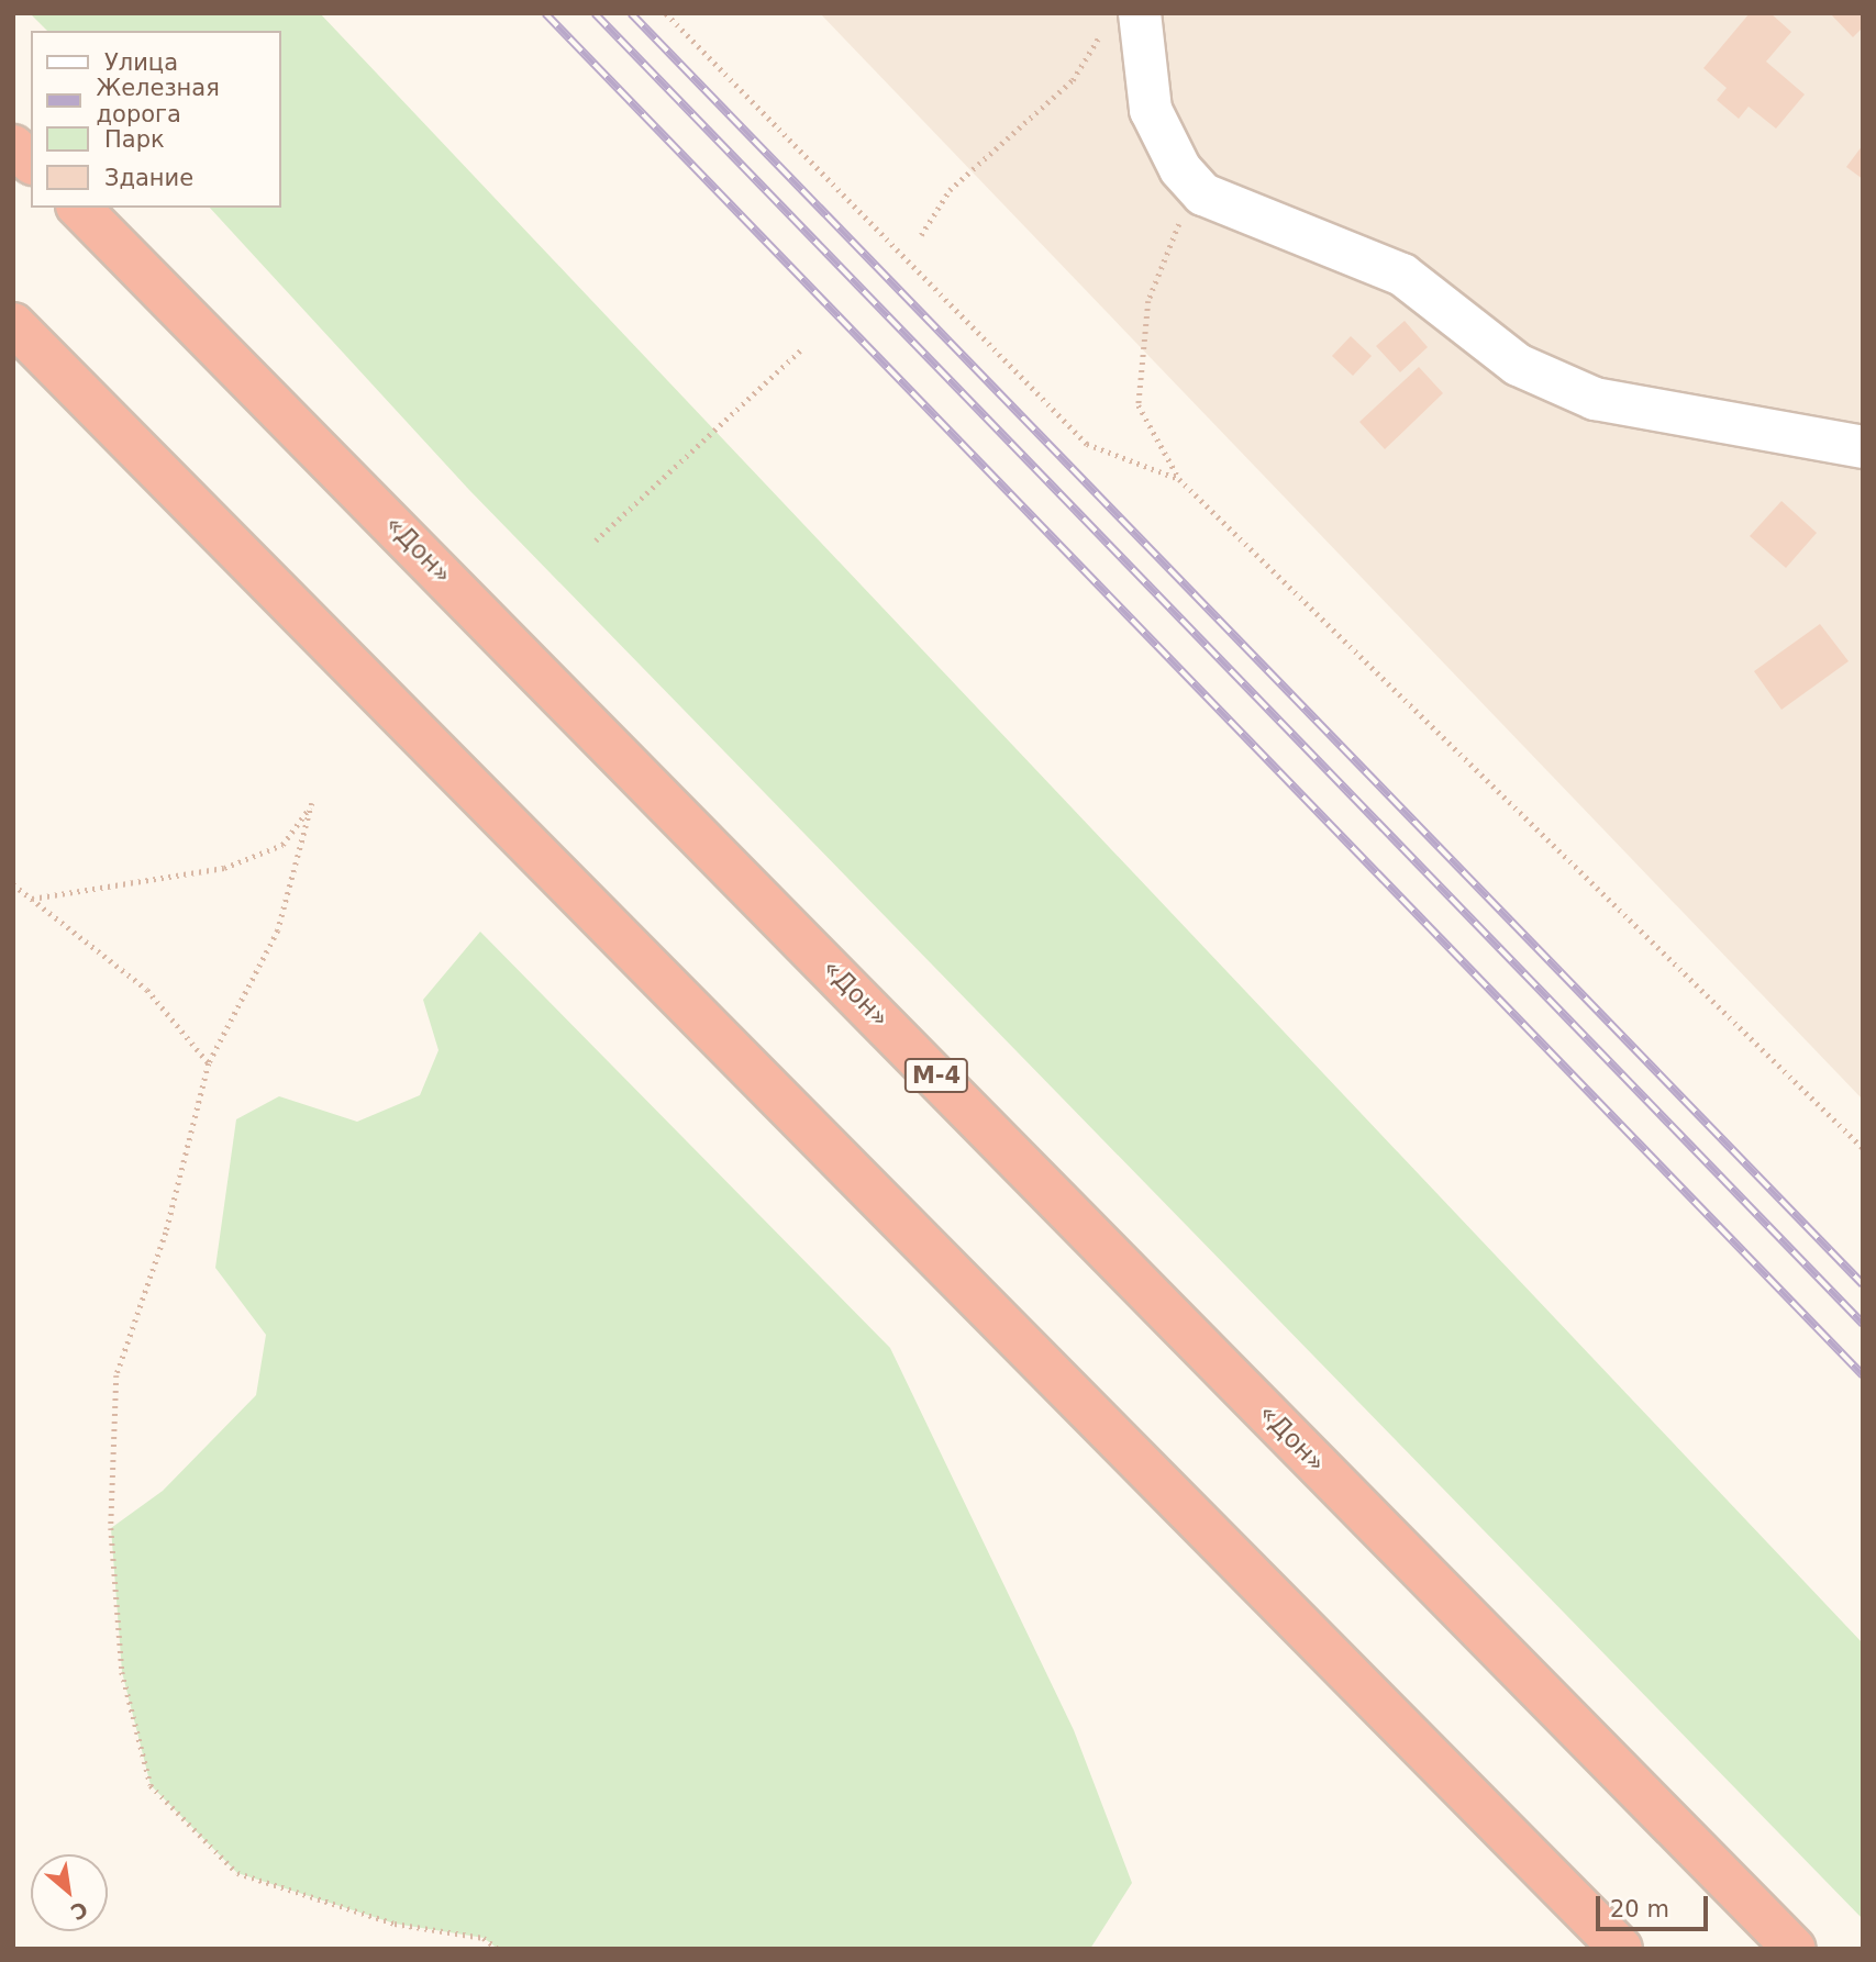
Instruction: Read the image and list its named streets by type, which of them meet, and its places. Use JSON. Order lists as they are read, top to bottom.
{
  "streets": {
    "highway": ["«Дон»", "М-4"]
  },
  "legend": [
    "Улица",
    "Железная дорога",
    "Парк",
    "Здание"
  ],
  "scale_bar": "20 m",
  "north": "bottom right"
}
